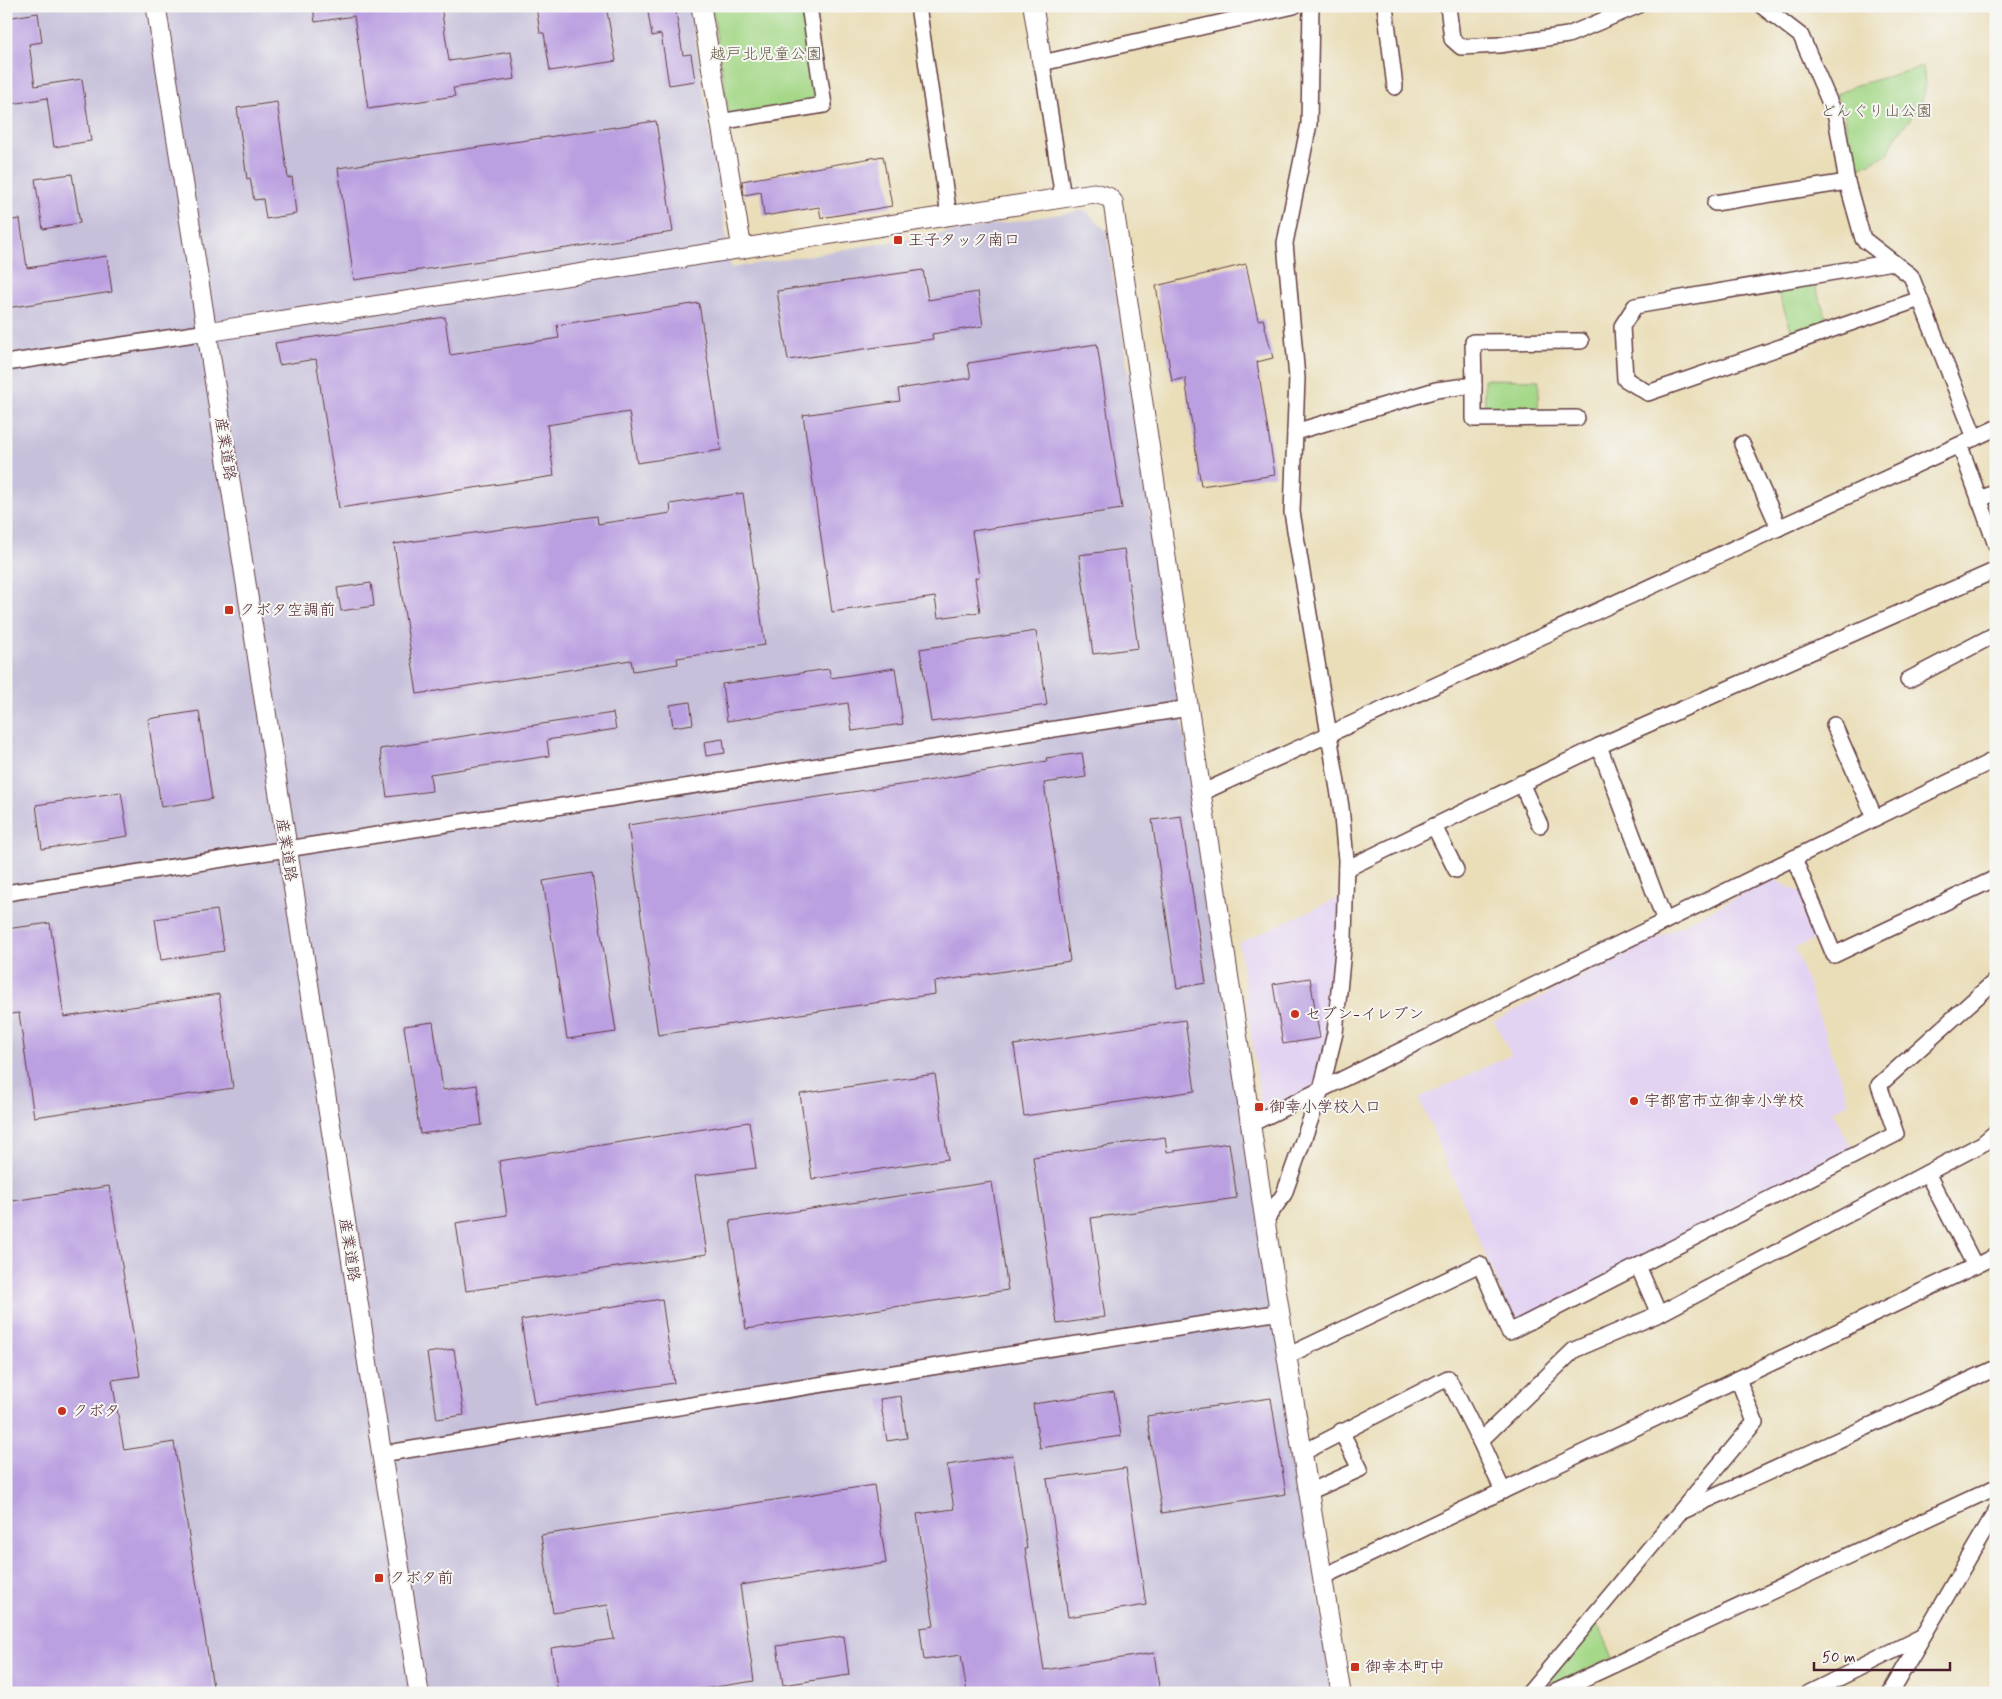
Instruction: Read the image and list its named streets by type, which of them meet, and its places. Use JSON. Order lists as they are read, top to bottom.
{
  "streets": {
    "street": ["産業道路"]
  },
  "parks": ["越戸北児童公園", "どんぐり山公園"],
  "places": {
    "transit": [
      "王子タック南口",
      "クボタ空調前",
      "御幸小学校入口",
      "クボタ前",
      "御幸本町中"
    ],
    "other": ["セブン-イレブン", "宇都宮市立御幸小学校", "クボタ"]
  },
  "scale_bar": "50 m"
}
